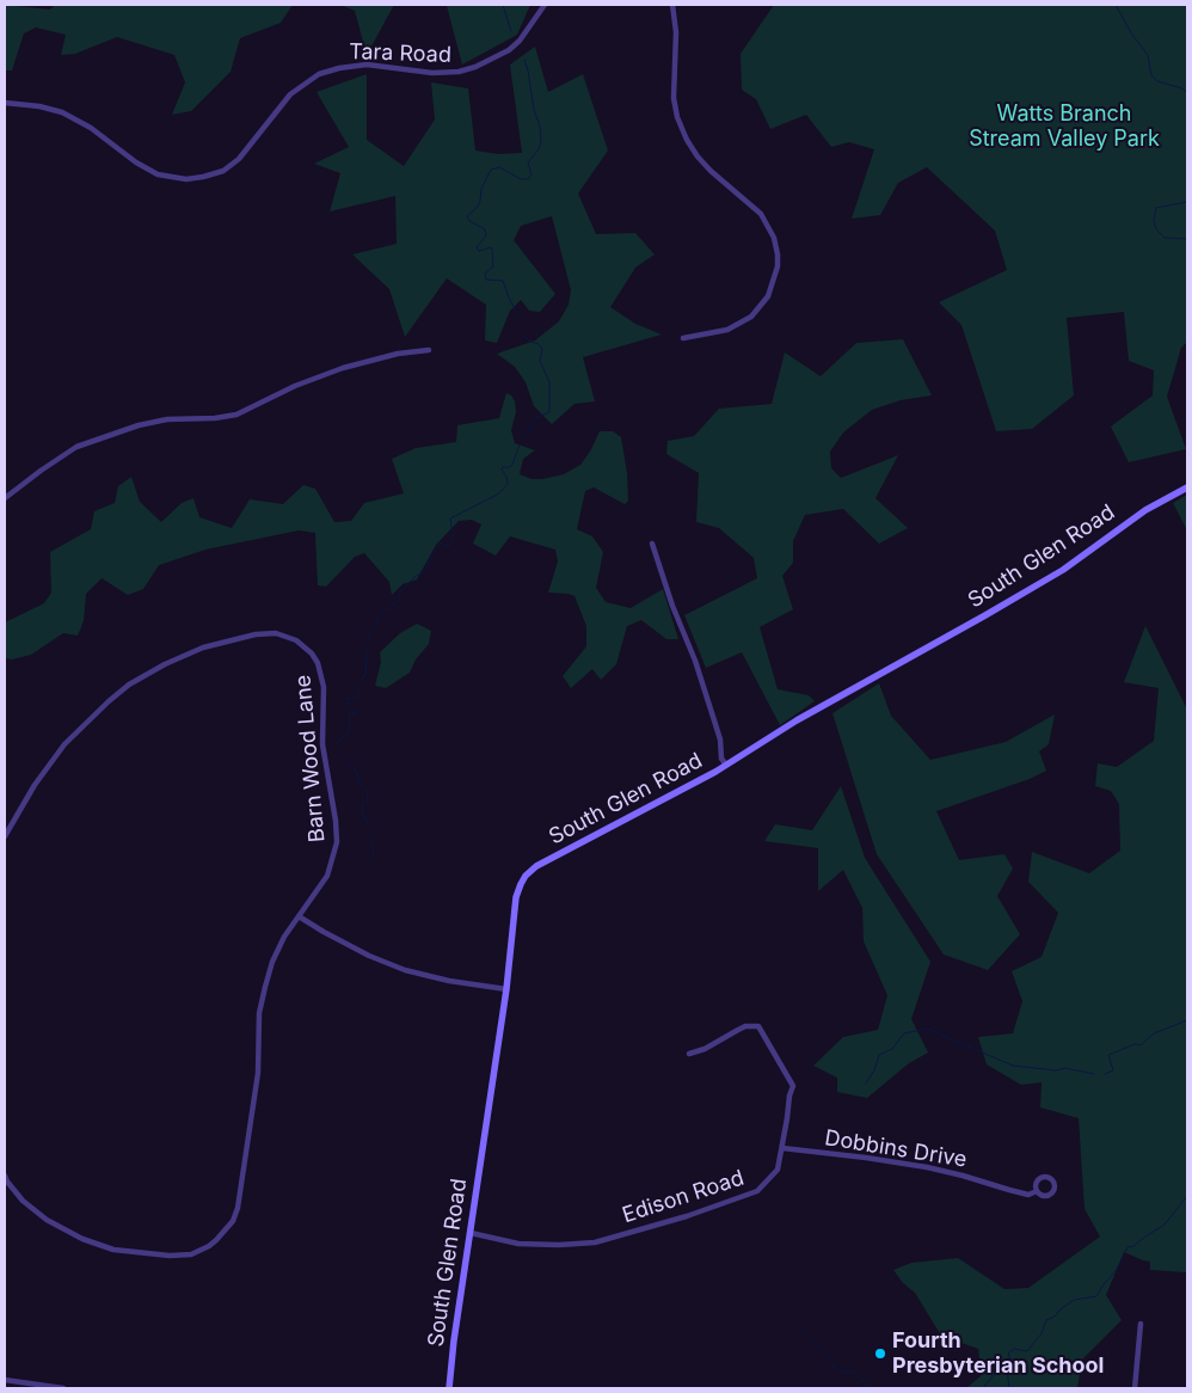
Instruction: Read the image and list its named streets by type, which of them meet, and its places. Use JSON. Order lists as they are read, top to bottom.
{
  "streets": {
    "main road": ["South Glen Road"],
    "street": [
      "Tara Road",
      "Barn Wood Lane",
      "Dobbins Drive",
      "Edison Road"
    ]
  },
  "crossings": [
    ["South Glen Road", "Edison Road"],
    ["Dobbins Drive", "Edison Road"]
  ],
  "parks": ["Watts Branch Stream Valley Park"],
  "places": ["Fourth Presbyterian School"]
}
